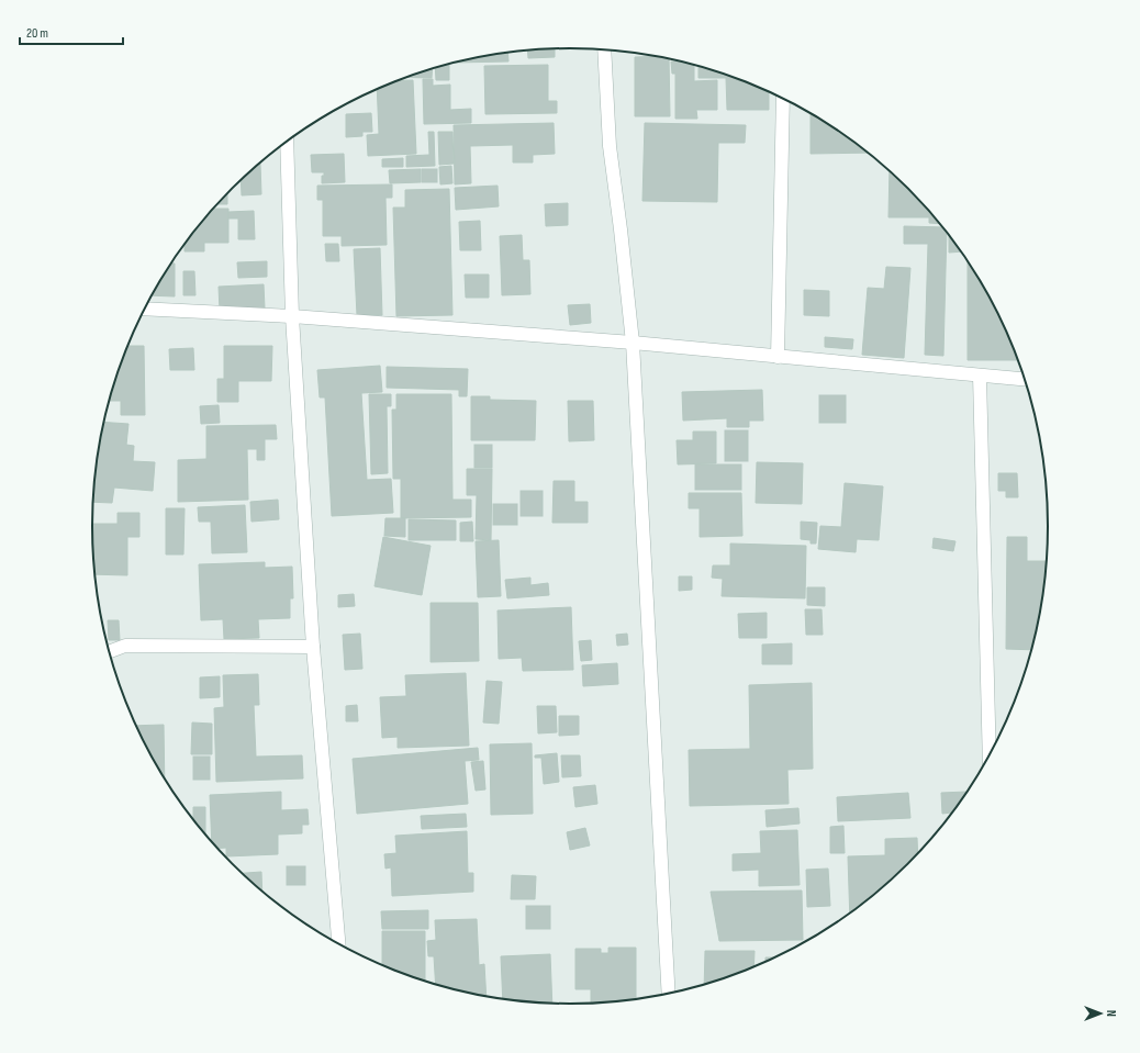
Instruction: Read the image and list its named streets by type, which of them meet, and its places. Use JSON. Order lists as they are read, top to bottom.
{
  "scale_bar": "20 m",
  "north": "right"
}
